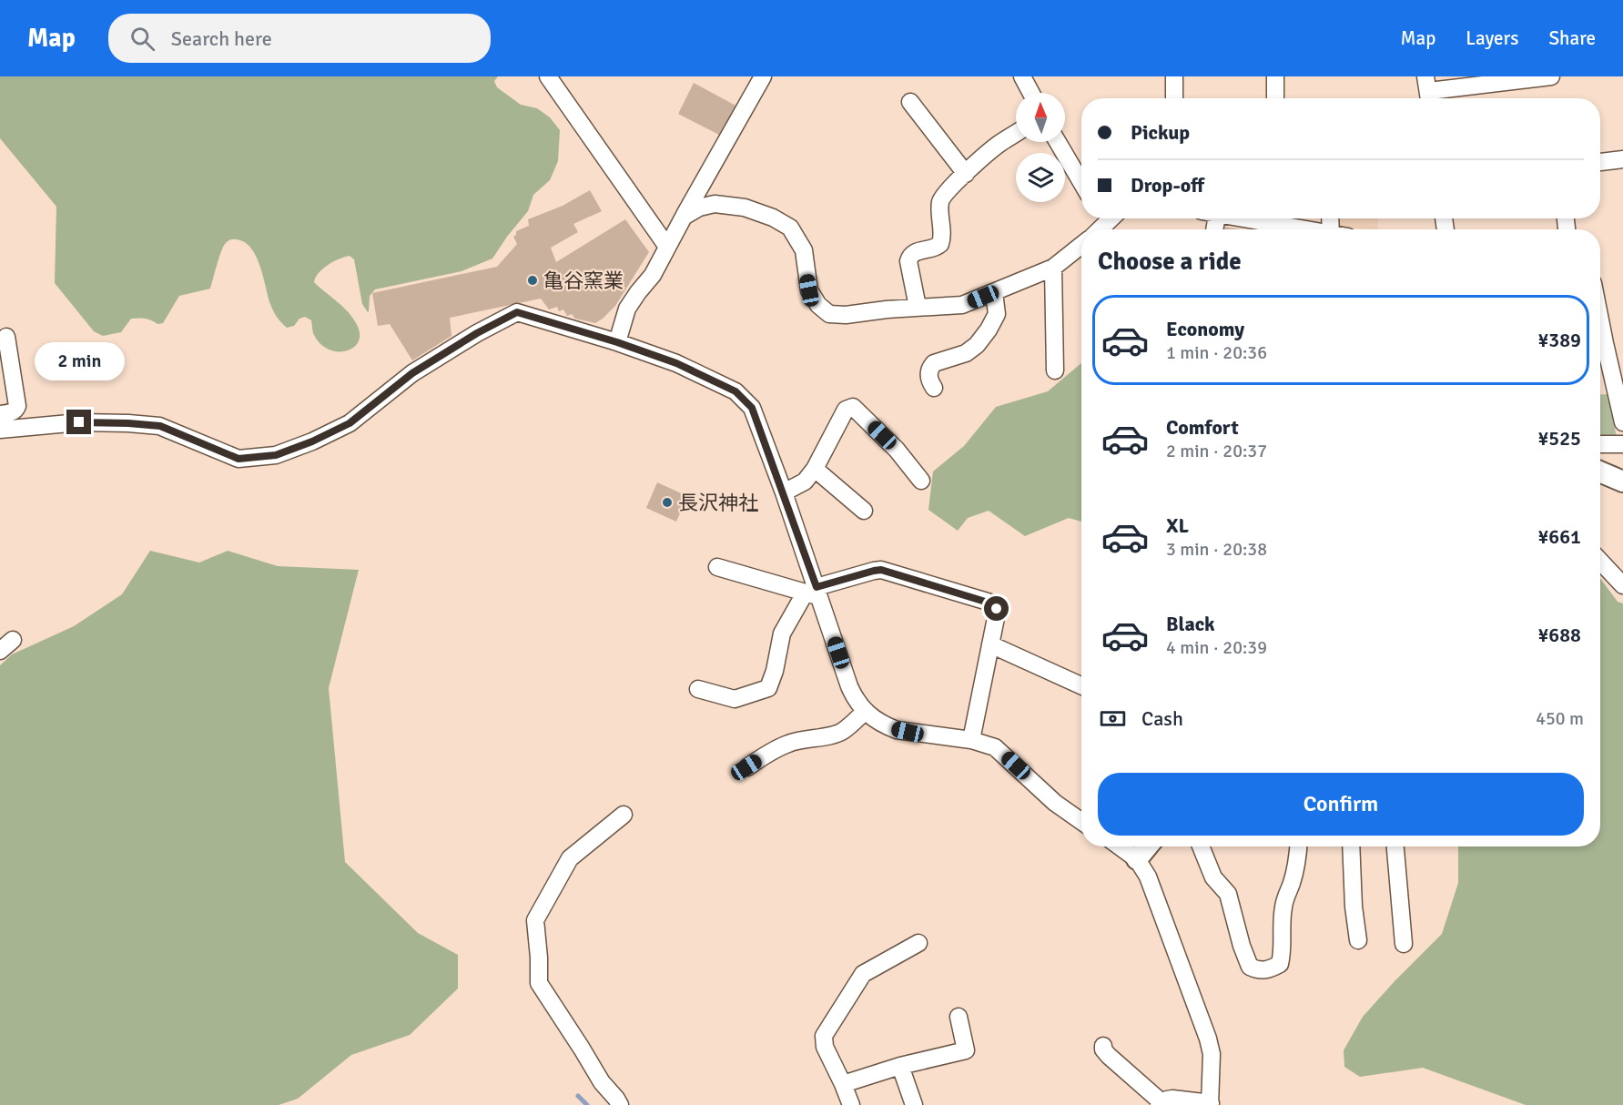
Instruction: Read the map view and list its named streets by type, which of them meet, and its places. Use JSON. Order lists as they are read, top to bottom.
{
  "places": ["亀谷窯業", "長沢神社"],
  "north": "top",
  "page": {
    "header": "Map",
    "search": "Search here",
    "nav": ["Map", "Layers", "Share"],
    "banner": ["Pickup", "Drop-off"],
    "heading": "Choose a ride",
    "list": [
      {
        "name": "Economy",
        "note": "1 min · 20:36",
        "value": "¥389"
      },
      {
        "name": "Comfort",
        "note": "2 min · 20:37",
        "value": "¥525"
      },
      {
        "name": "XL",
        "note": "3 min · 20:38",
        "value": "¥661"
      },
      {
        "name": "Black",
        "note": "4 min · 20:39",
        "value": "¥688"
      }
    ],
    "bubble": "2 min",
    "pay": ["Cash", "450 m"],
    "buttons": "Confirm"
  }
}
